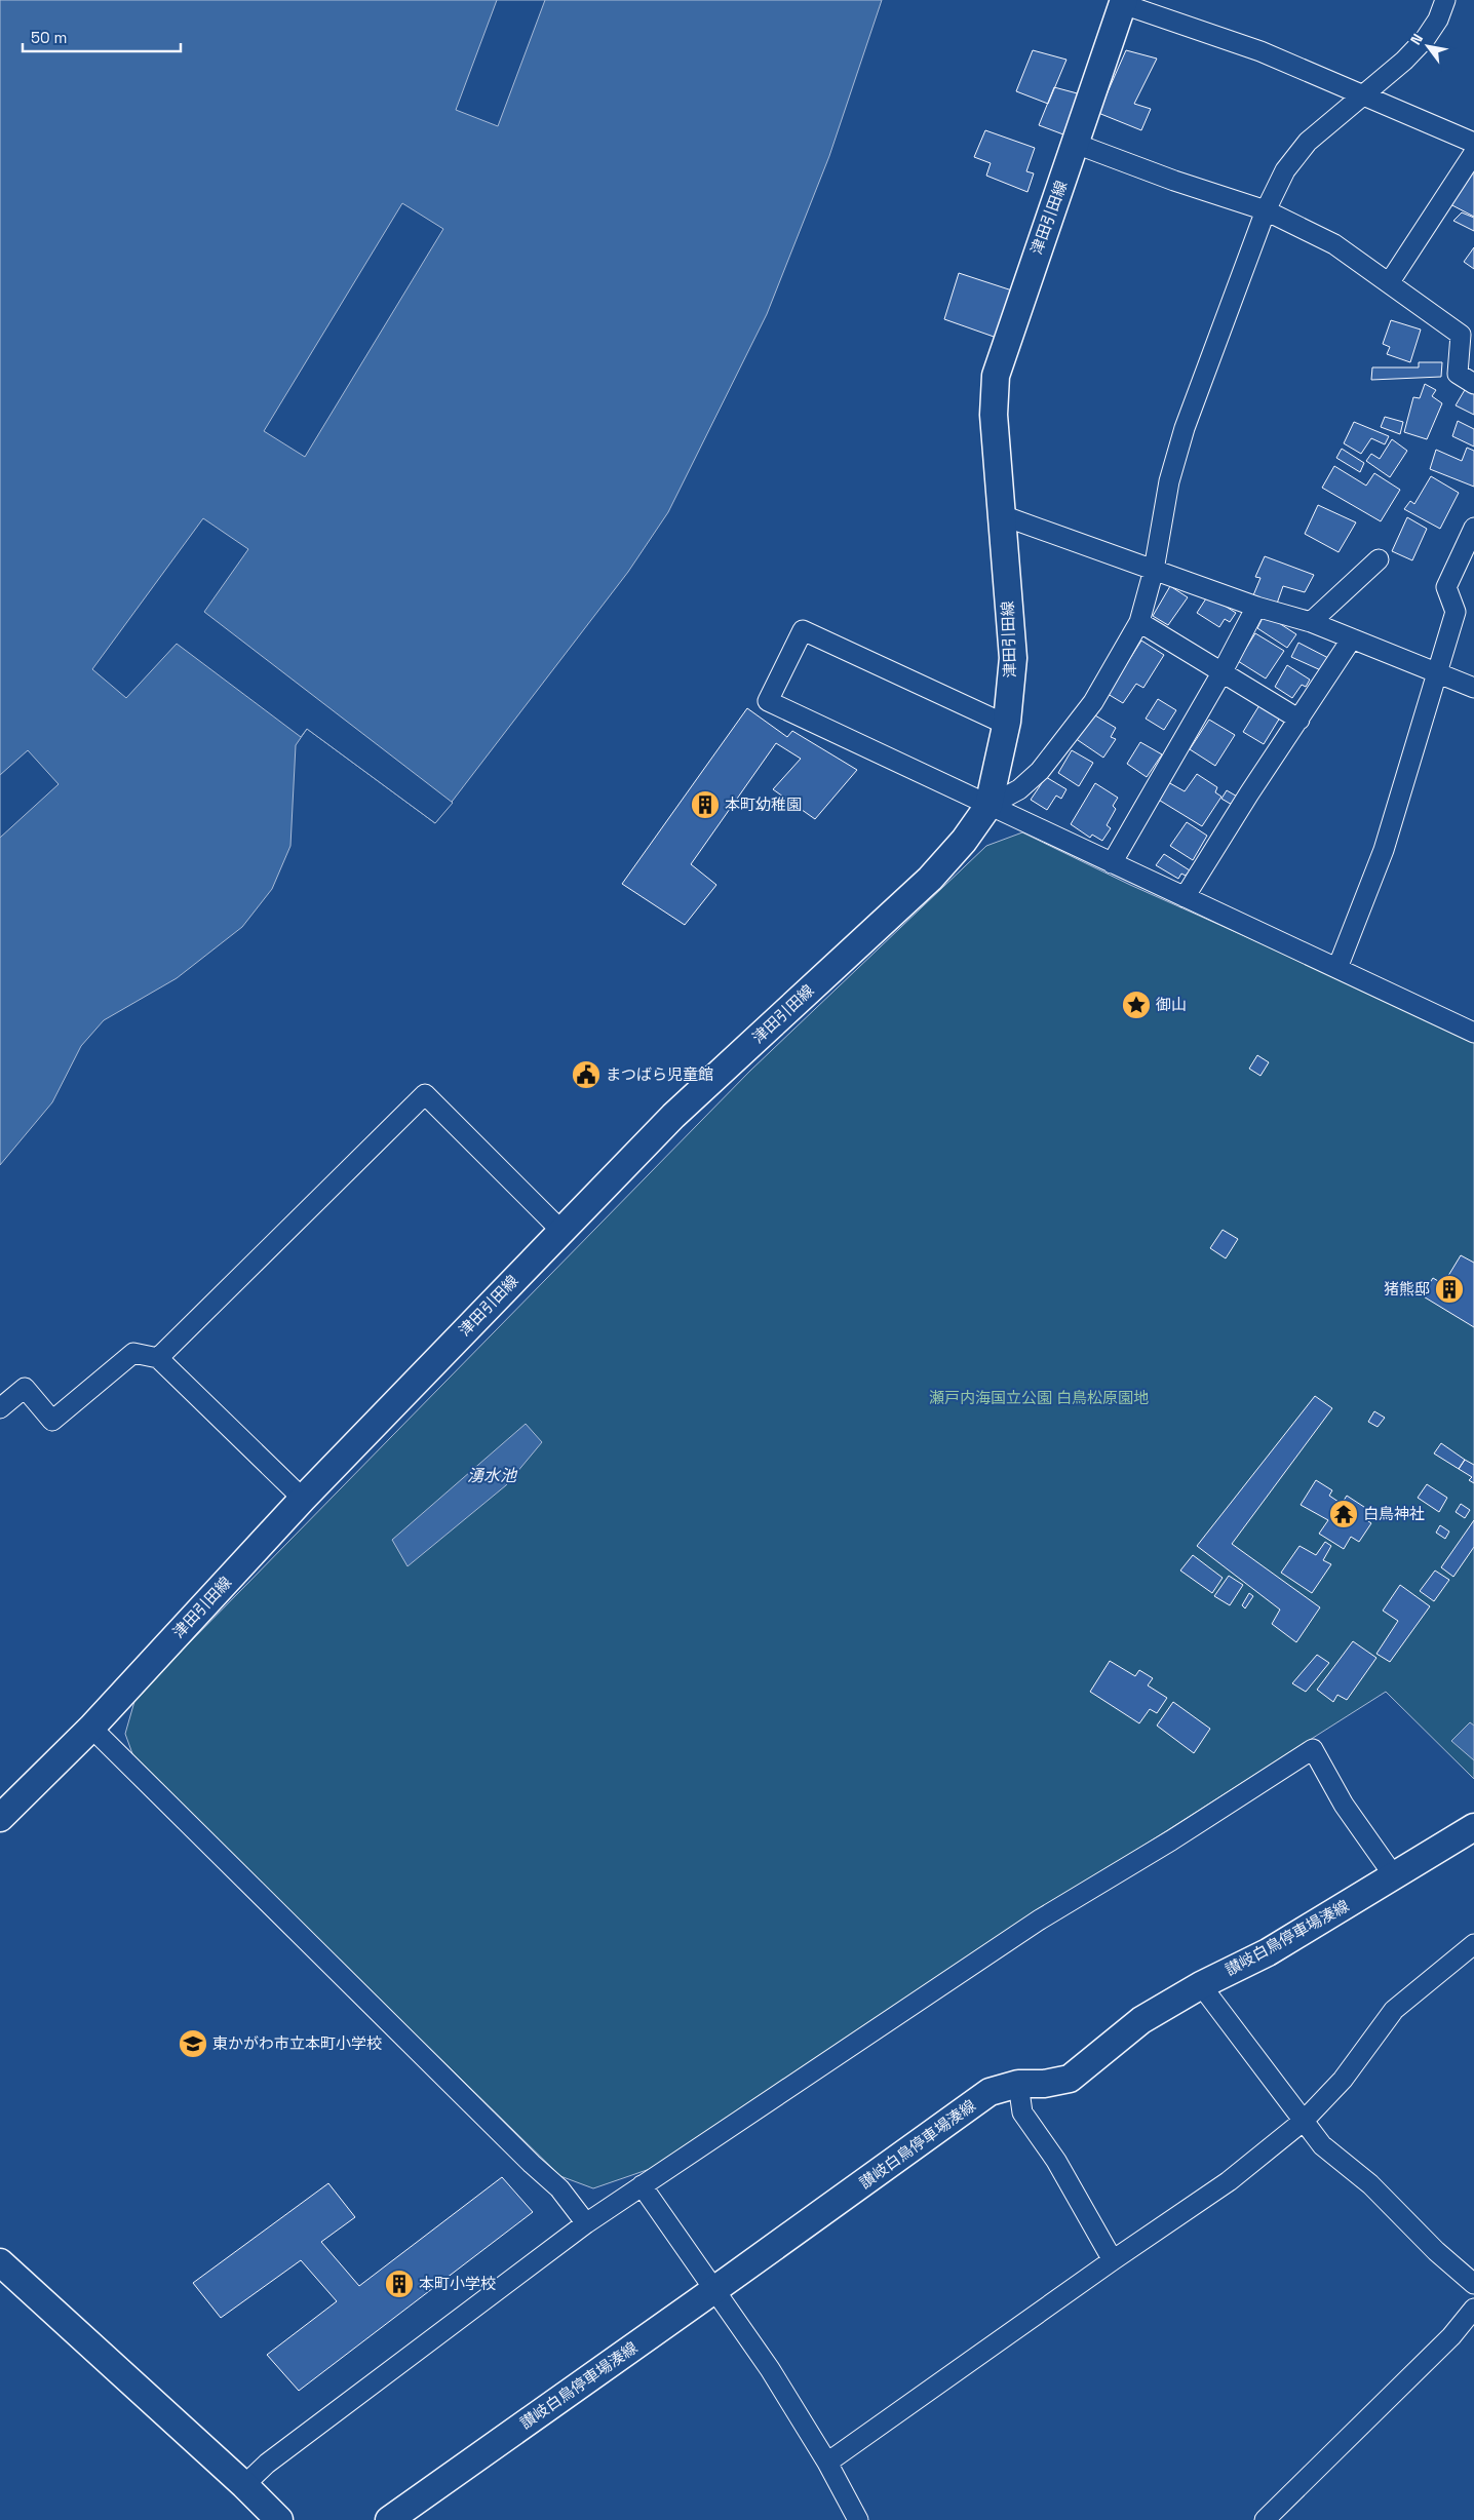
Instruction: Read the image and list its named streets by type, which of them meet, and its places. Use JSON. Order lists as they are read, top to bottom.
{
  "streets": {
    "main road": ["津田引田線", "讃岐白鳥停車場湊線"]
  },
  "water": ["湧水池"],
  "parks": ["瀬戸内海国立公園 白鳥松原園地"],
  "places": {
    "building": ["本町幼稚園", "猪熊邸", "本町小学校"],
    "place": ["御山"],
    "public building": ["まつばら児童館"],
    "temple": ["白鳥神社"],
    "school or university": ["東かがわ市立本町小学校"]
  },
  "scale_bar": "50 m",
  "north": "top left"
}
